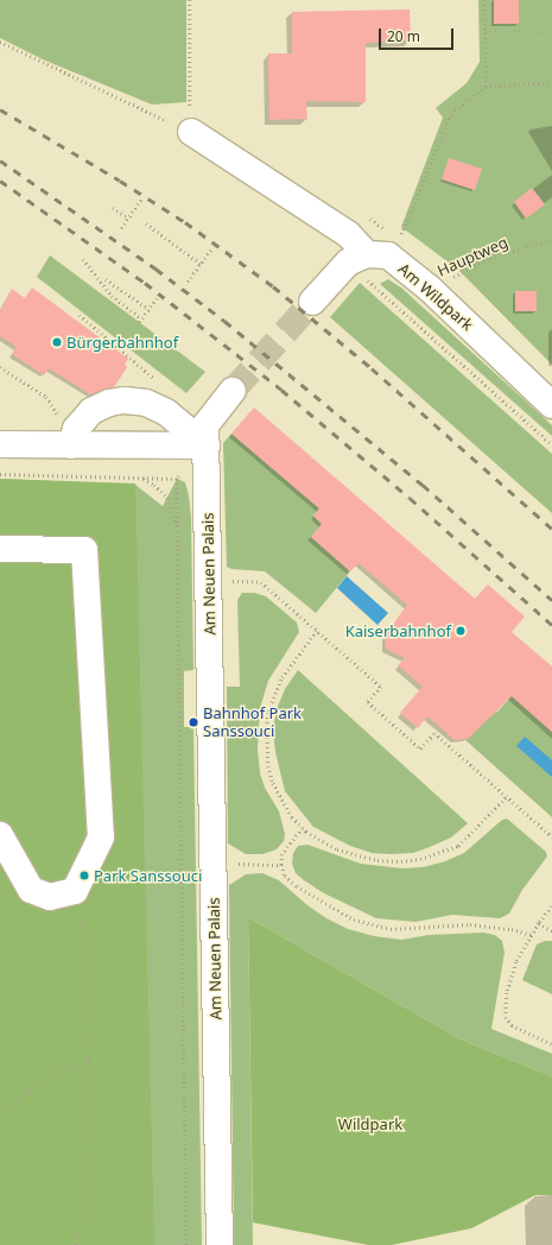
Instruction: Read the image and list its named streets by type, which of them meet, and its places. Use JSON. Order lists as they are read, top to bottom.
{
  "streets": {
    "street": ["Am Wildpark", "Am Neuen Palais"],
    "path": ["Hauptweg"]
  },
  "crossings": [
    ["Hauptweg", "Am Wildpark"]
  ],
  "parks": ["Wildpark"],
  "places": [
    "Bürgerbahnhof",
    "Kaiserbahnhof",
    "Bahnhof Park Sanssouci",
    "Park Sanssouci"
  ],
  "scale_bar": "20 m"
}
